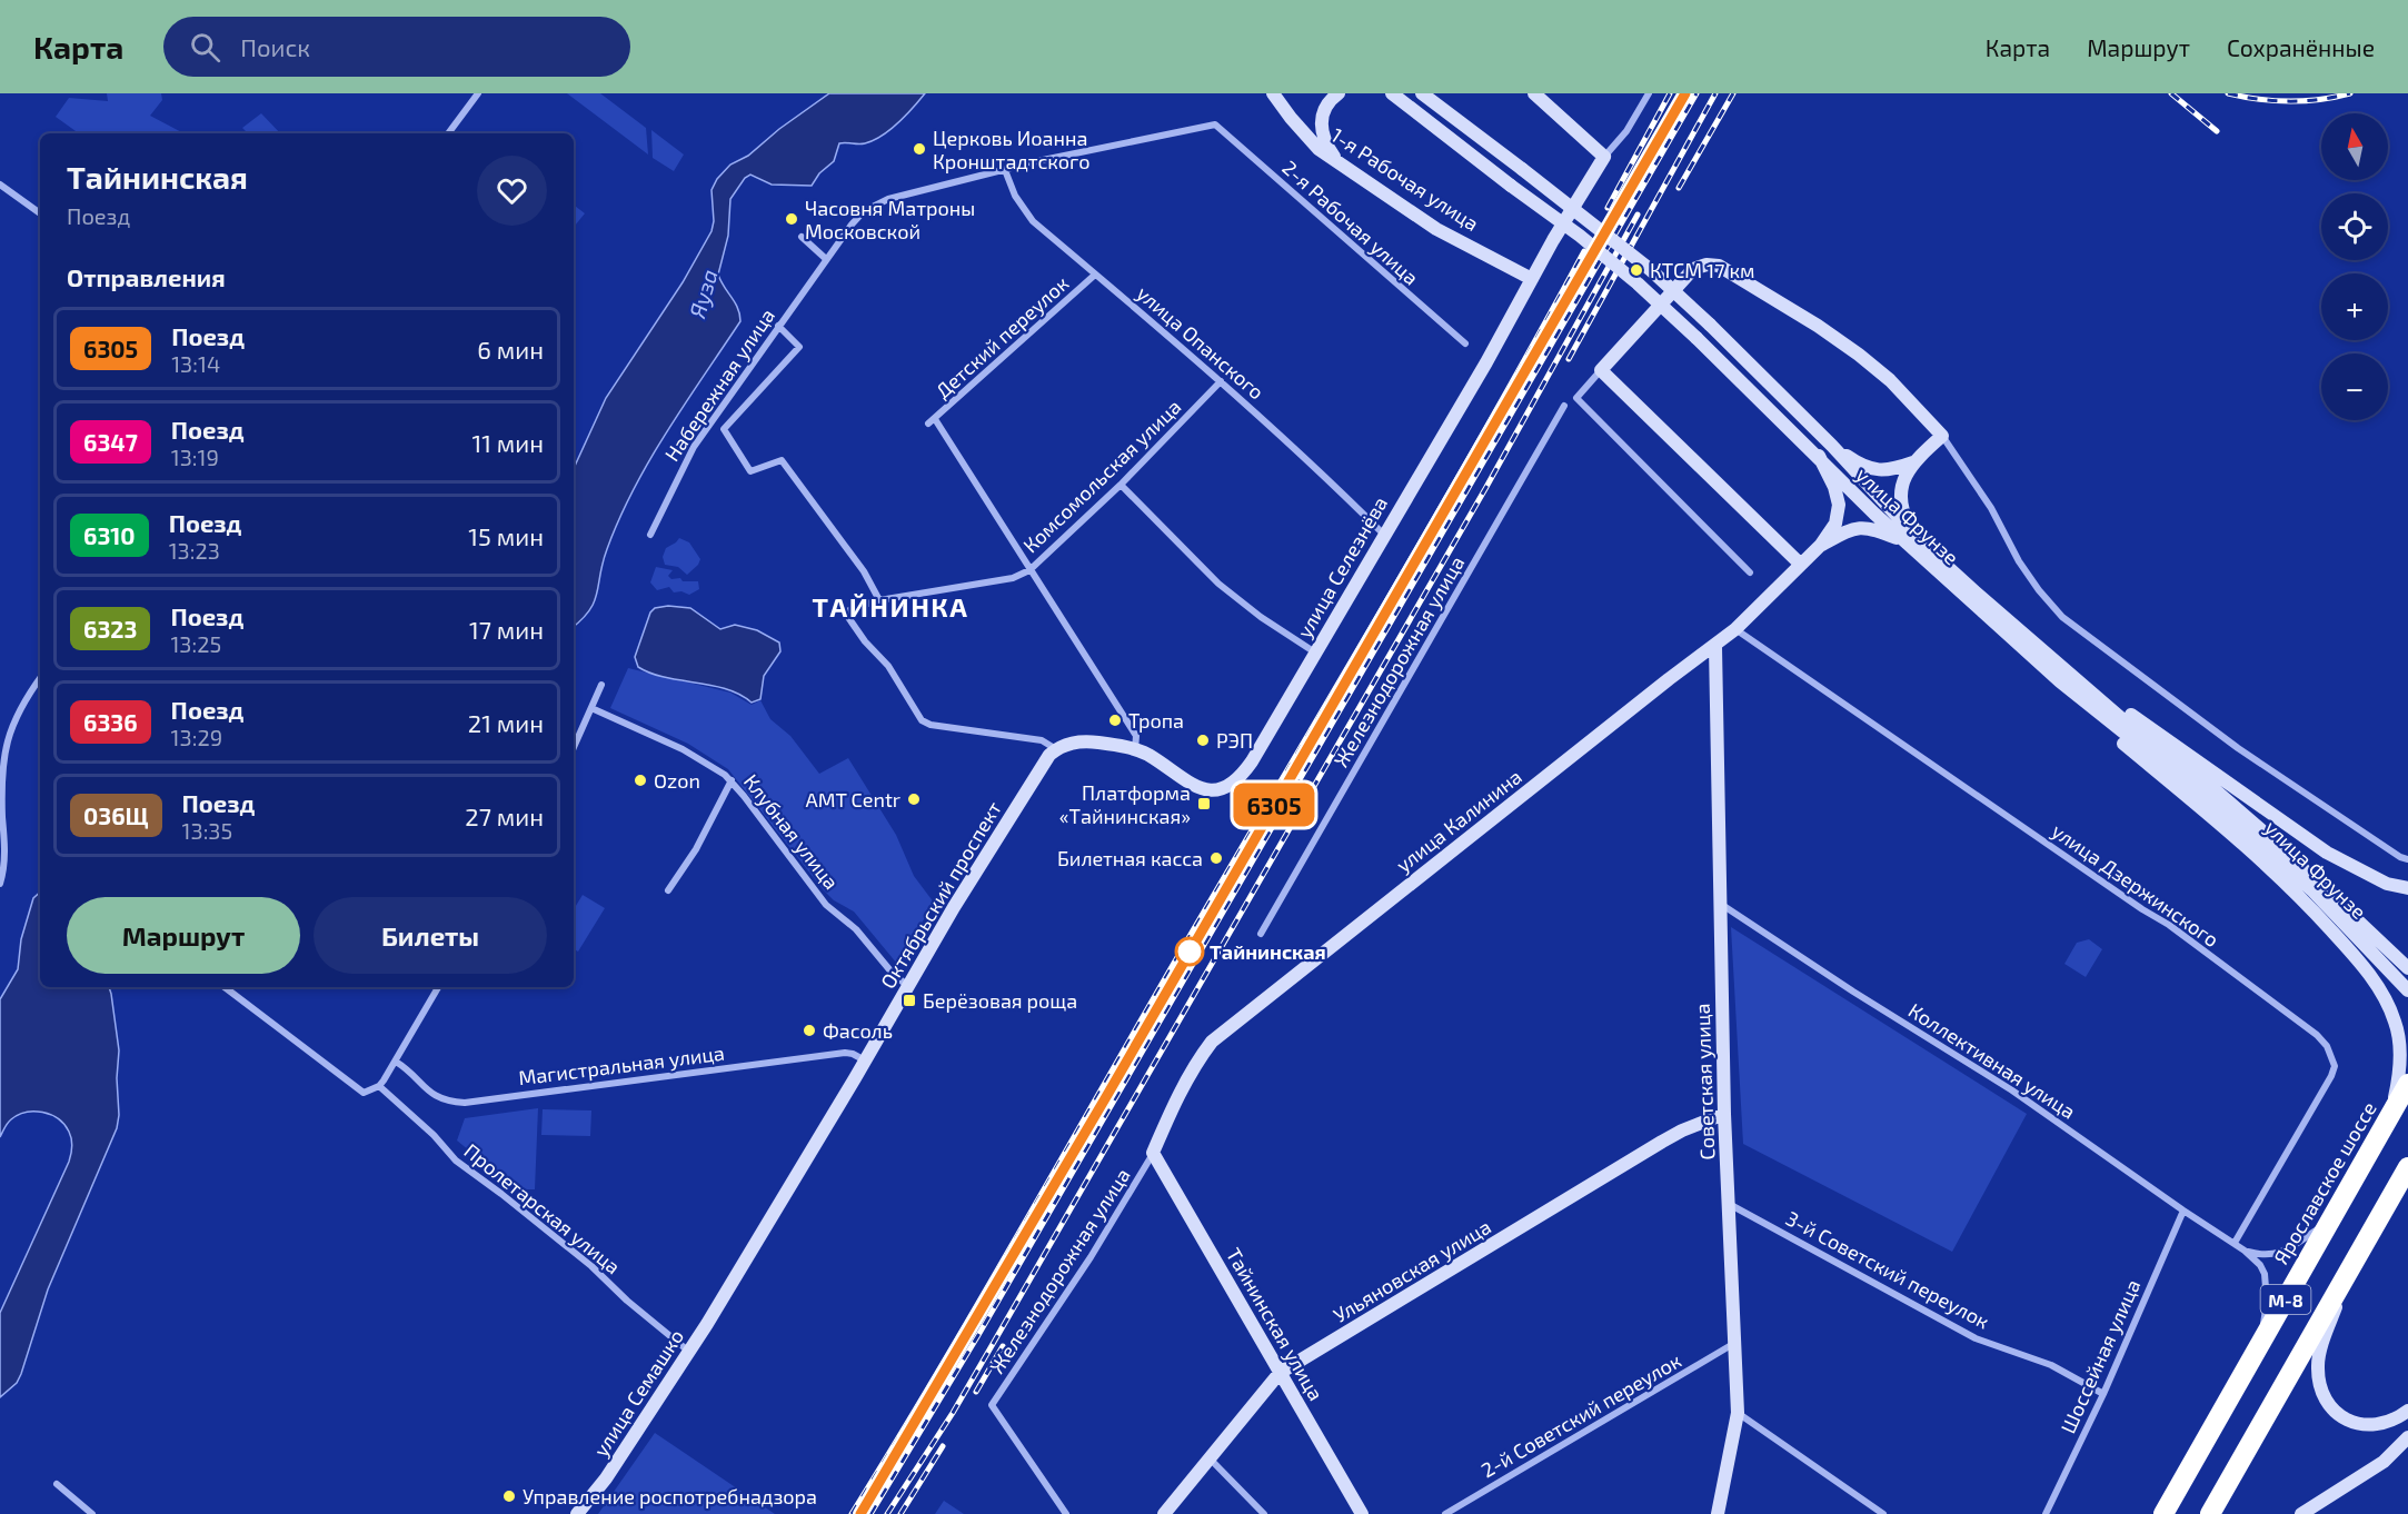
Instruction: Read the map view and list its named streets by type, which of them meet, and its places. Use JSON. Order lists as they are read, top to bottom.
{
  "streets": {
    "highway": ["Ярославское шоссе", "М-8"],
    "main road": [
      "1-я Рабочая улица",
      "улица Фрунзе",
      "улица Селезнёва",
      "улица Калинина",
      "Октябрьский проспект",
      "Советская улица",
      "Ульяновская улица",
      "Тайнинская улица",
      "улица Семашко"
    ],
    "street": [
      "2-я Рабочая улица",
      "Детский переулок",
      "улица Опанского",
      "Набережная улица",
      "Комсомольская улица",
      "Железнодорожная улица",
      "Клубная улица",
      "улица Дзержинского",
      "Коллективная улица",
      "Магистральная улица",
      "Пролетарская улица",
      "3-й Советский переулок",
      "Шоссейная улица",
      "2-й Советский переулок"
    ]
  },
  "crossings": [
    ["1-я Рабочая улица", "улица Селезнёва"],
    ["2-я Рабочая улица", "Набережная улица"],
    ["Детский переулок", "улица Опанского"],
    ["Детский переулок", "Комсомольская улица"],
    ["улица Опанского", "Набережная улица"],
    ["улица Опанского", "Комсомольская улица"],
    ["улица Опанского", "улица Селезнёва"],
    ["Комсомольская улица", "Октябрьский проспект"],
    ["Железнодорожная улица", "улица Калинина"],
    ["Железнодорожная улица", "Тайнинская улица"],
    ["улица Калинина", "улица Дзержинского"],
    ["улица Калинина", "Советская улица"],
    ["улица Калинина", "Тайнинская улица"],
    ["Клубная улица", "Октябрьский проспект"],
    ["улица Дзержинского", "Коллективная улица"],
    ["Октябрьский проспект", "Магистральная улица"],
    ["Октябрьский проспект", "улица Семашко"],
    ["Коллективная улица", "Советская улица"],
    ["Коллективная улица", "Ярославское шоссе"],
    ["Коллективная улица", "Шоссейная улица"],
    ["Советская улица", "3-й Советский переулок"],
    ["Советская улица", "Ульяновская улица"],
    ["Советская улица", "2-й Советский переулок"],
    ["Пролетарская улица", "улица Семашко"],
    ["3-й Советский переулок", "Шоссейная улица"],
    ["Ульяновская улица", "Тайнинская улица"]
  ],
  "districts": ["ТАЙНИНКА"],
  "water": ["Яуза"],
  "places": {
    "other": [
      "Церковь Иоанна Кронштадтского",
      "Часовня Матроны Московской",
      "КТСМ 17 км",
      "Тропа",
      "РЭП",
      "Ozon",
      "AMT Centr",
      "Билетная касса",
      "Тайнинская",
      "Фасоль",
      "Управление роспотребнадзора"
    ],
    "transit": ["Платформа «Тайнинская»", "Берёзовая роща"]
  },
  "north": "top",
  "page": {
    "header": "Карта",
    "search": "Поиск",
    "nav": ["Карта", "Маршрут", "Сохранённые"],
    "on_map": "6305",
    "map_buttons": ["+", "−"],
    "heading": [
      ["Тайнинская", "Поезд"],
      "Отправления"
    ],
    "list": [
      {
        "mark": "6305",
        "name": "Поезд",
        "note": "13:14",
        "value": "6 мин"
      },
      {
        "mark": "6347",
        "name": "Поезд",
        "note": "13:19",
        "value": "11 мин"
      },
      {
        "mark": "6310",
        "name": "Поезд",
        "note": "13:23",
        "value": "15 мин"
      },
      {
        "mark": "6323",
        "name": "Поезд",
        "note": "13:25",
        "value": "17 мин"
      },
      {
        "mark": "6336",
        "name": "Поезд",
        "note": "13:29",
        "value": "21 мин"
      },
      {
        "mark": "036Щ",
        "name": "Поезд",
        "note": "13:35",
        "value": "27 мин"
      }
    ],
    "buttons": ["Маршрут", "Билеты"]
  }
}
